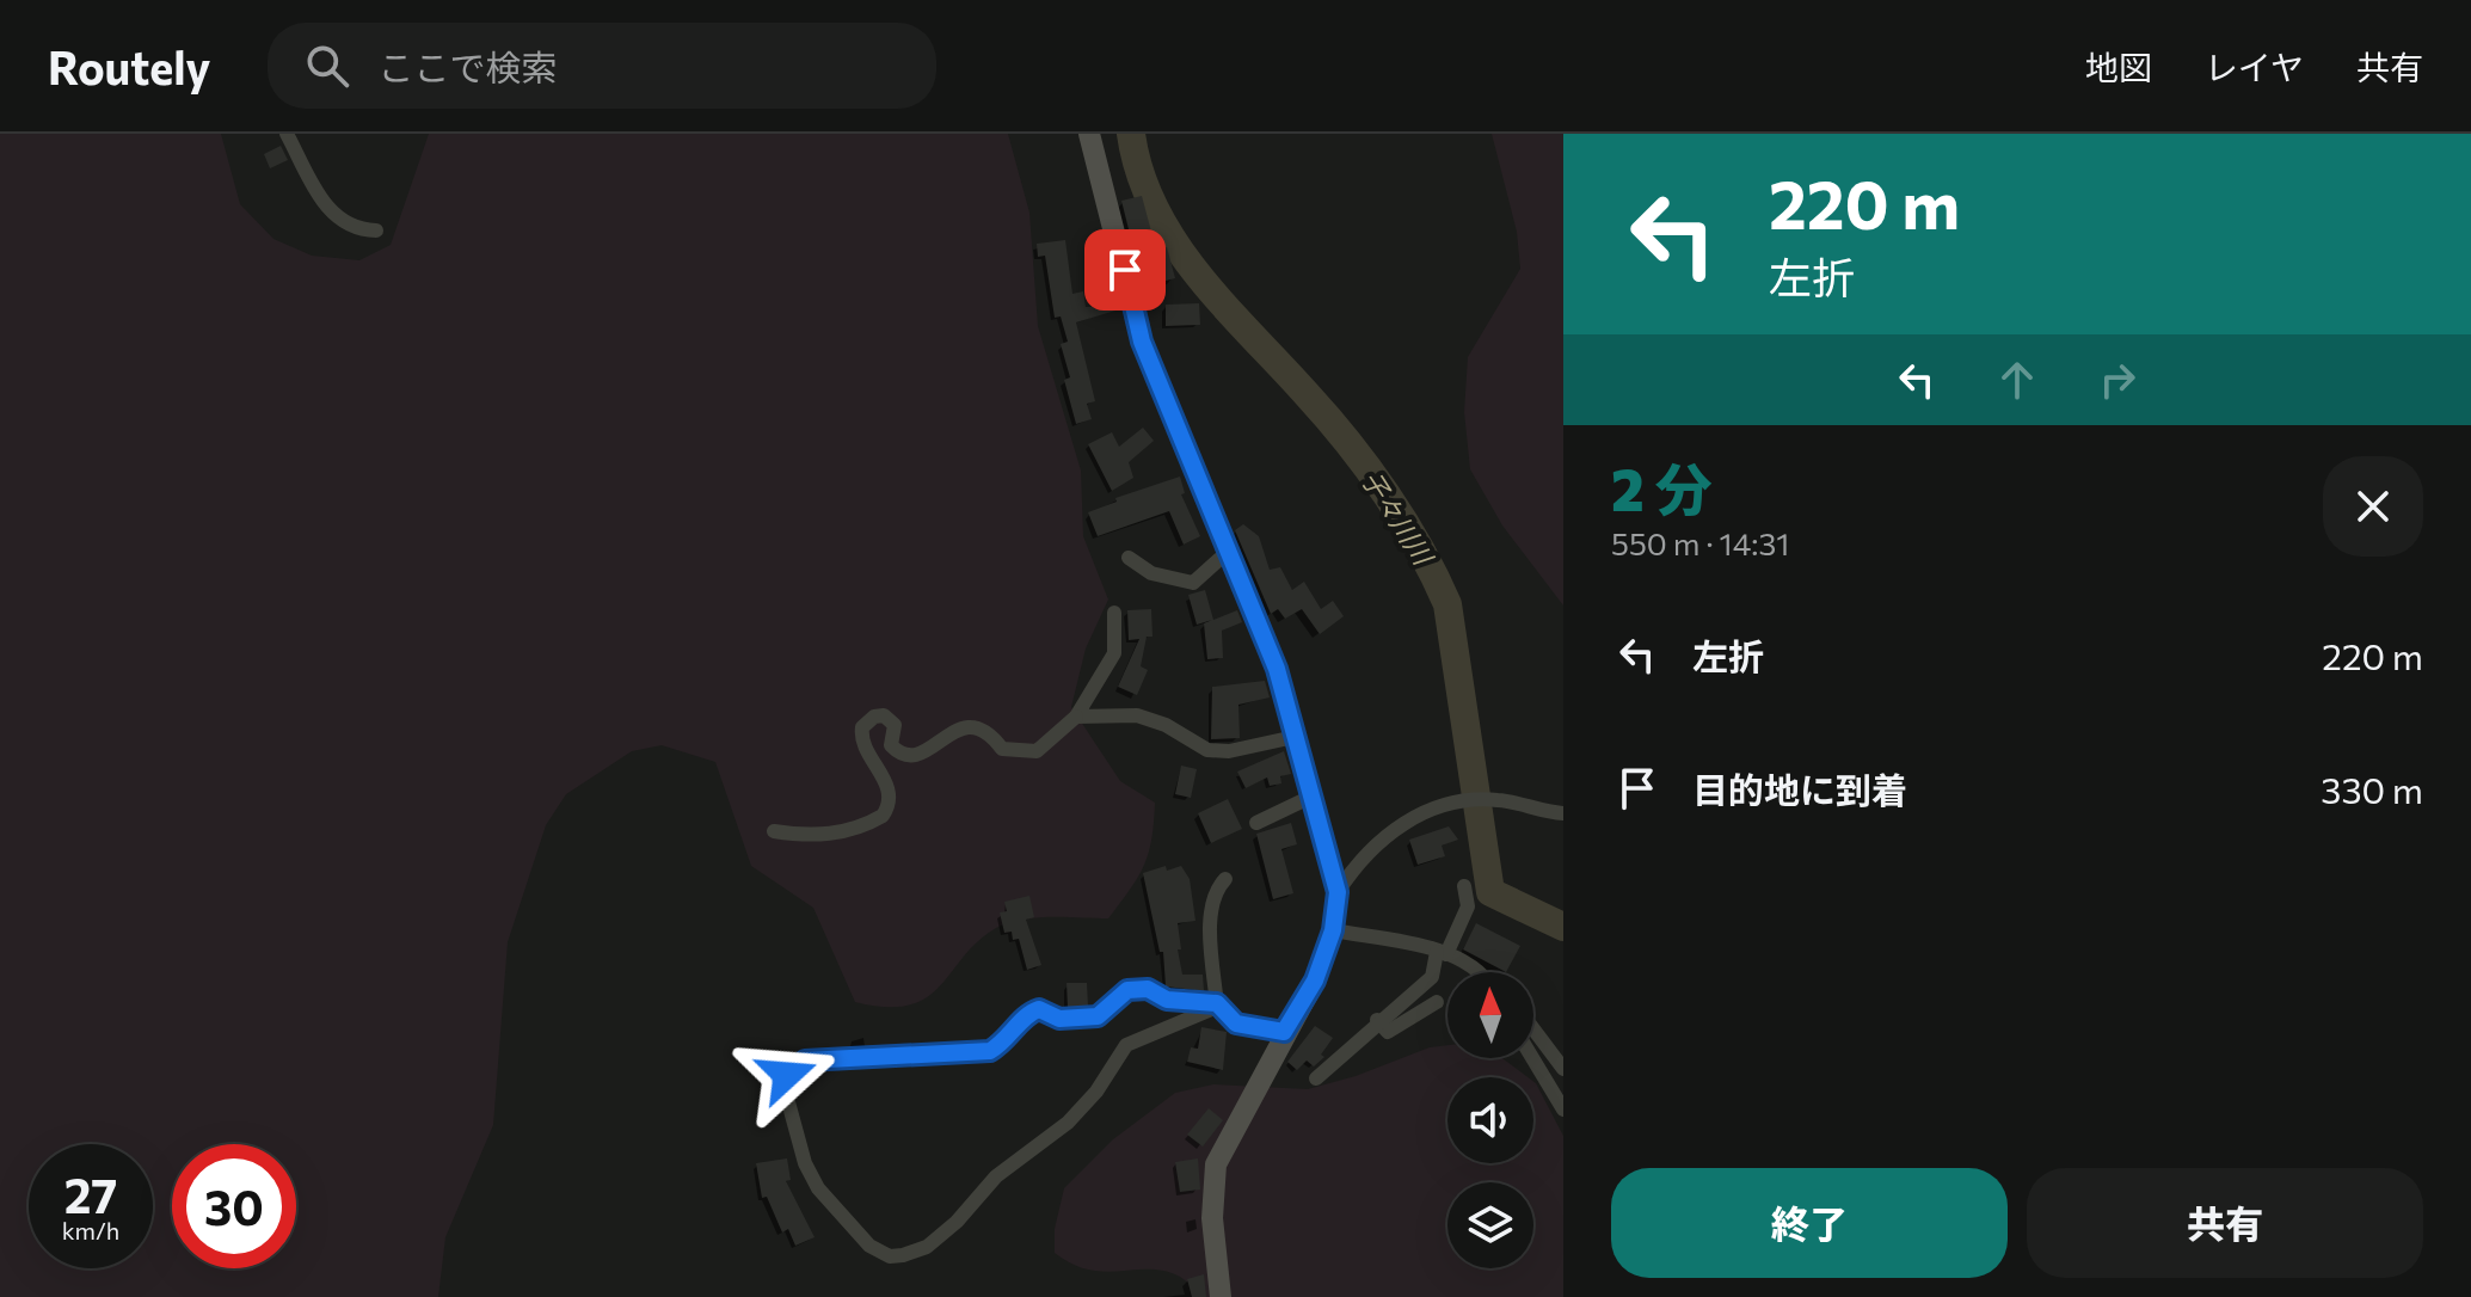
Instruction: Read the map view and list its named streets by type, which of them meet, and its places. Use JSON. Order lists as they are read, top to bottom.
{
  "water": ["子々川川"],
  "north": "top",
  "page": {
    "header": "Routely",
    "search": "ここで検索",
    "nav": ["地図", "レイヤ", "共有"],
    "turn": ["220 m", "左折"],
    "heading": ["2 分", "550 m · 14:31"],
    "list": [
      {
        "name": "左折",
        "value": "220 m"
      },
      {
        "name": "目的地に到着",
        "value": "330 m"
      }
    ],
    "speed": "27 km/h",
    "limit": "30",
    "buttons": ["終了", "共有"]
  }
}
